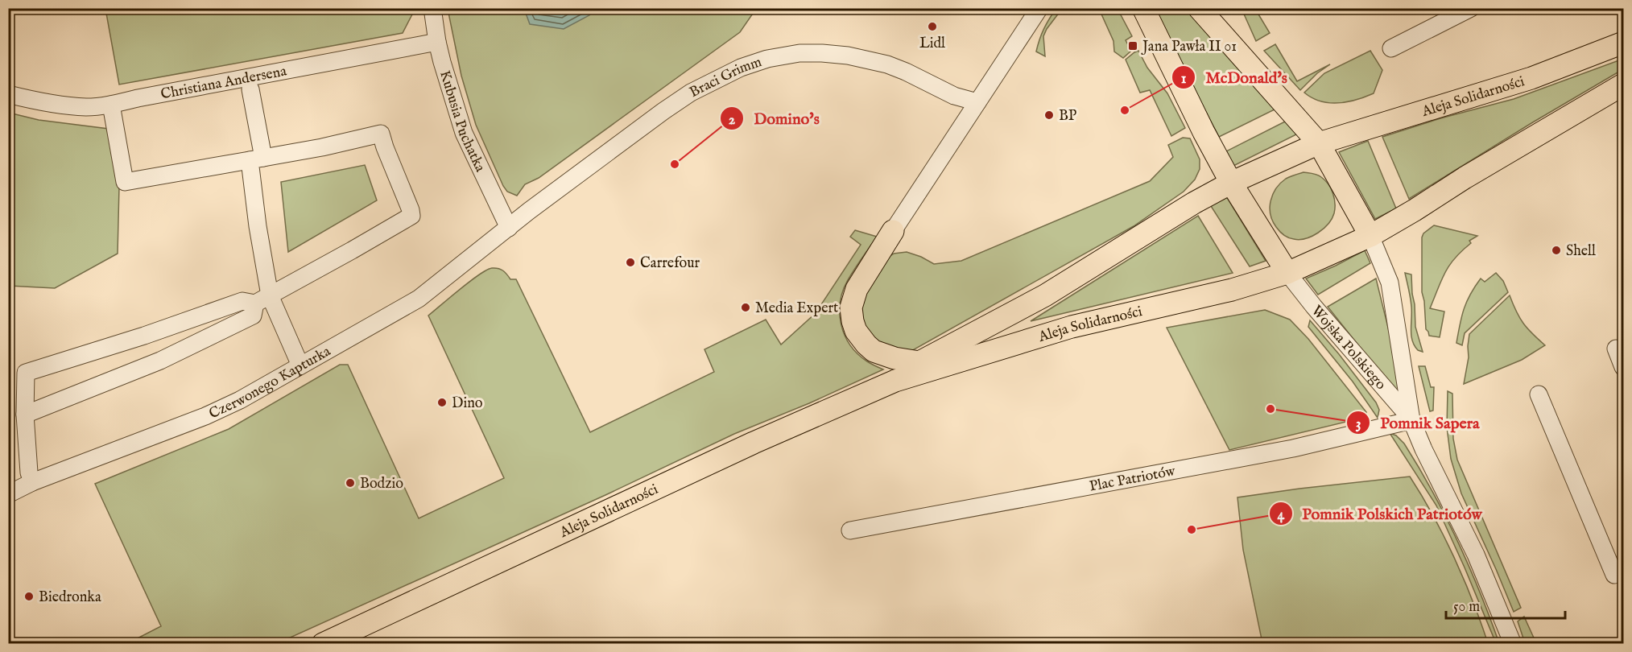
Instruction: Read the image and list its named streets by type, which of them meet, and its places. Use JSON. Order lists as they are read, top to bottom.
{
  "streets": {
    "main road": ["Aleja Solidarności"],
    "street": [
      "Braci Grimm",
      "Christiana Andersena",
      "Kubusia Puchatka",
      "Wojska Polskiego",
      "Czerwonego Kapturka",
      "Plac Patriotów"
    ]
  },
  "crossings": [
    ["Braci Grimm", "Kubusia Puchatka"],
    ["Braci Grimm", "Czerwonego Kapturka"],
    ["Christiana Andersena", "Kubusia Puchatka"],
    ["Aleja Solidarności", "Wojska Polskiego"],
    ["Kubusia Puchatka", "Czerwonego Kapturka"],
    ["Wojska Polskiego", "Plac Patriotów"]
  ],
  "places": {
    "other": [
      "Lidl",
      "McDonald's",
      "BP",
      "Domino's",
      "Shell",
      "Carrefour",
      "Media Expert",
      "Dino",
      "Pomnik Sapera",
      "Bodzio",
      "Pomnik Polskich Patriotów",
      "Biedronka"
    ],
    "transit": ["Jana Pawła II 01"]
  },
  "scale_bar": "50 m"
}
